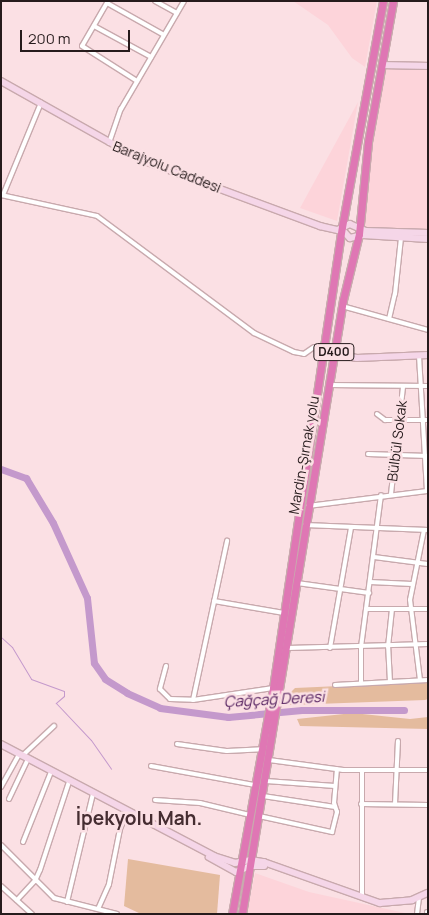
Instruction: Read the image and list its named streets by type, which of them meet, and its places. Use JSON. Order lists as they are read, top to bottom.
{
  "streets": {
    "highway": ["D400", "Mardin-Şırnak yolu"],
    "street": ["Barajyolu Caddesi", "Bülbül Sokak"]
  },
  "crossings": [
    ["Barajyolu Caddesi", "Mardin-Şırnak yolu"]
  ],
  "districts": ["İpekyolu Mah."],
  "water": ["Çağçağ Deresi"],
  "scale_bar": "200 m"
}
